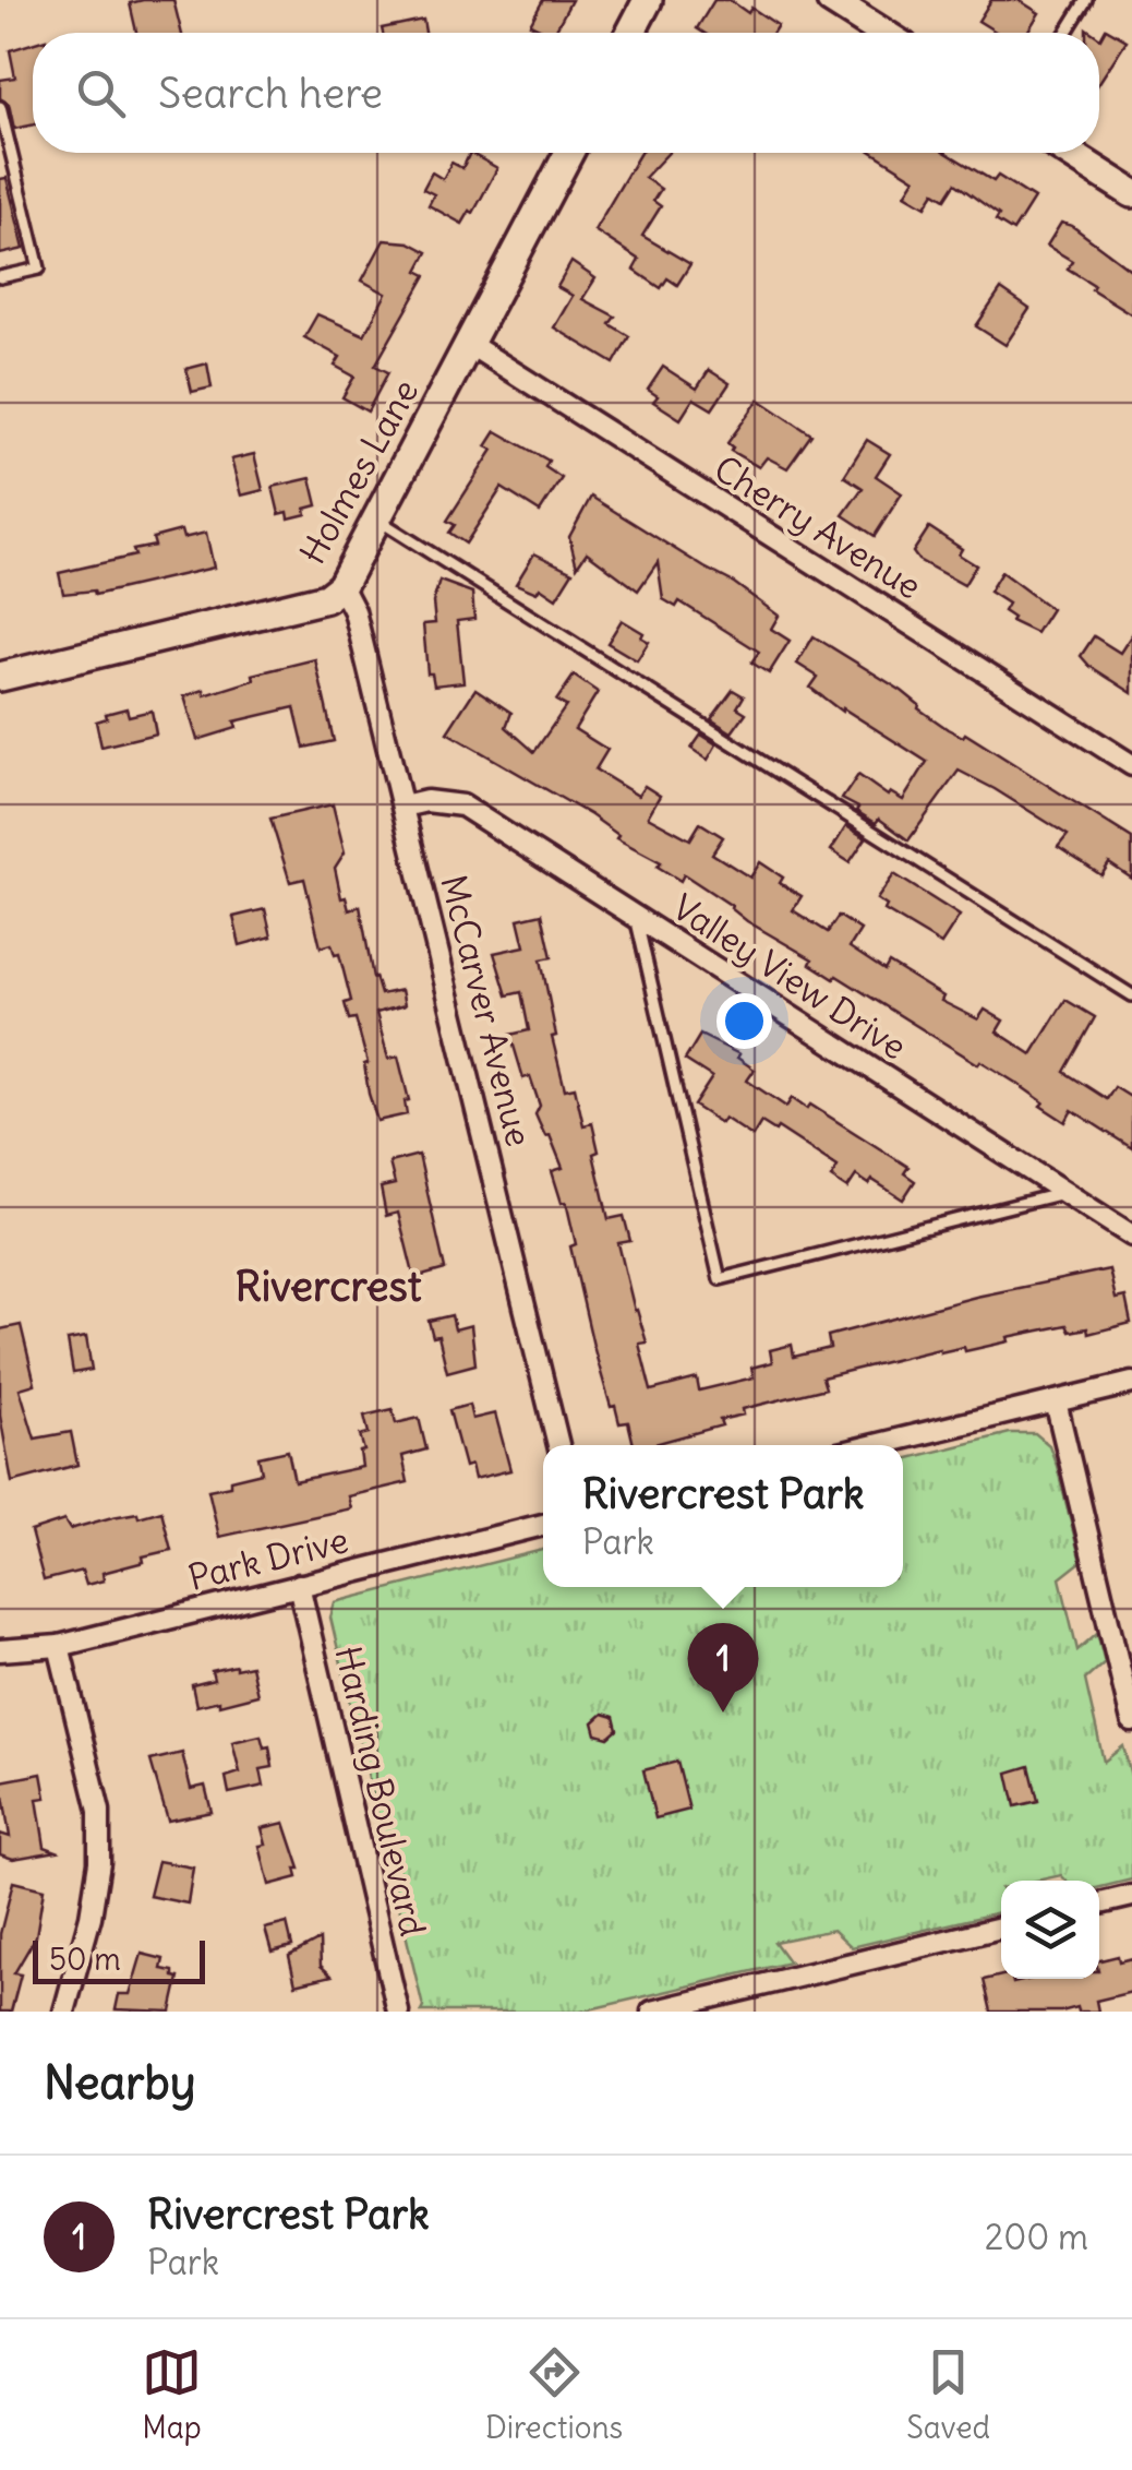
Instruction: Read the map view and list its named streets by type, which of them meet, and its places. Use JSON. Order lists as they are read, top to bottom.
{
  "streets": {
    "street": [
      "Holmes Lane",
      "Cherry Avenue",
      "Valley View Drive",
      "McCarver Avenue",
      "Park Drive",
      "Harding Boulevard"
    ]
  },
  "crossings": [
    ["Holmes Lane", "Cherry Avenue"],
    ["Holmes Lane", "McCarver Avenue"],
    ["Valley View Drive", "McCarver Avenue"],
    ["Park Drive", "Harding Boulevard"]
  ],
  "districts": ["Rivercrest"],
  "scale_bar": "50 m",
  "page": {
    "search": "Search here",
    "popup": ["Rivercrest Park", "Park"],
    "pins": "1",
    "scale": "50 m",
    "heading": "Nearby",
    "list": [
      {
        "mark": "1",
        "name": "Rivercrest Park",
        "note": "Park",
        "value": "200 m"
      }
    ],
    "nav": ["Map", "Directions", "Saved"]
  }
}
